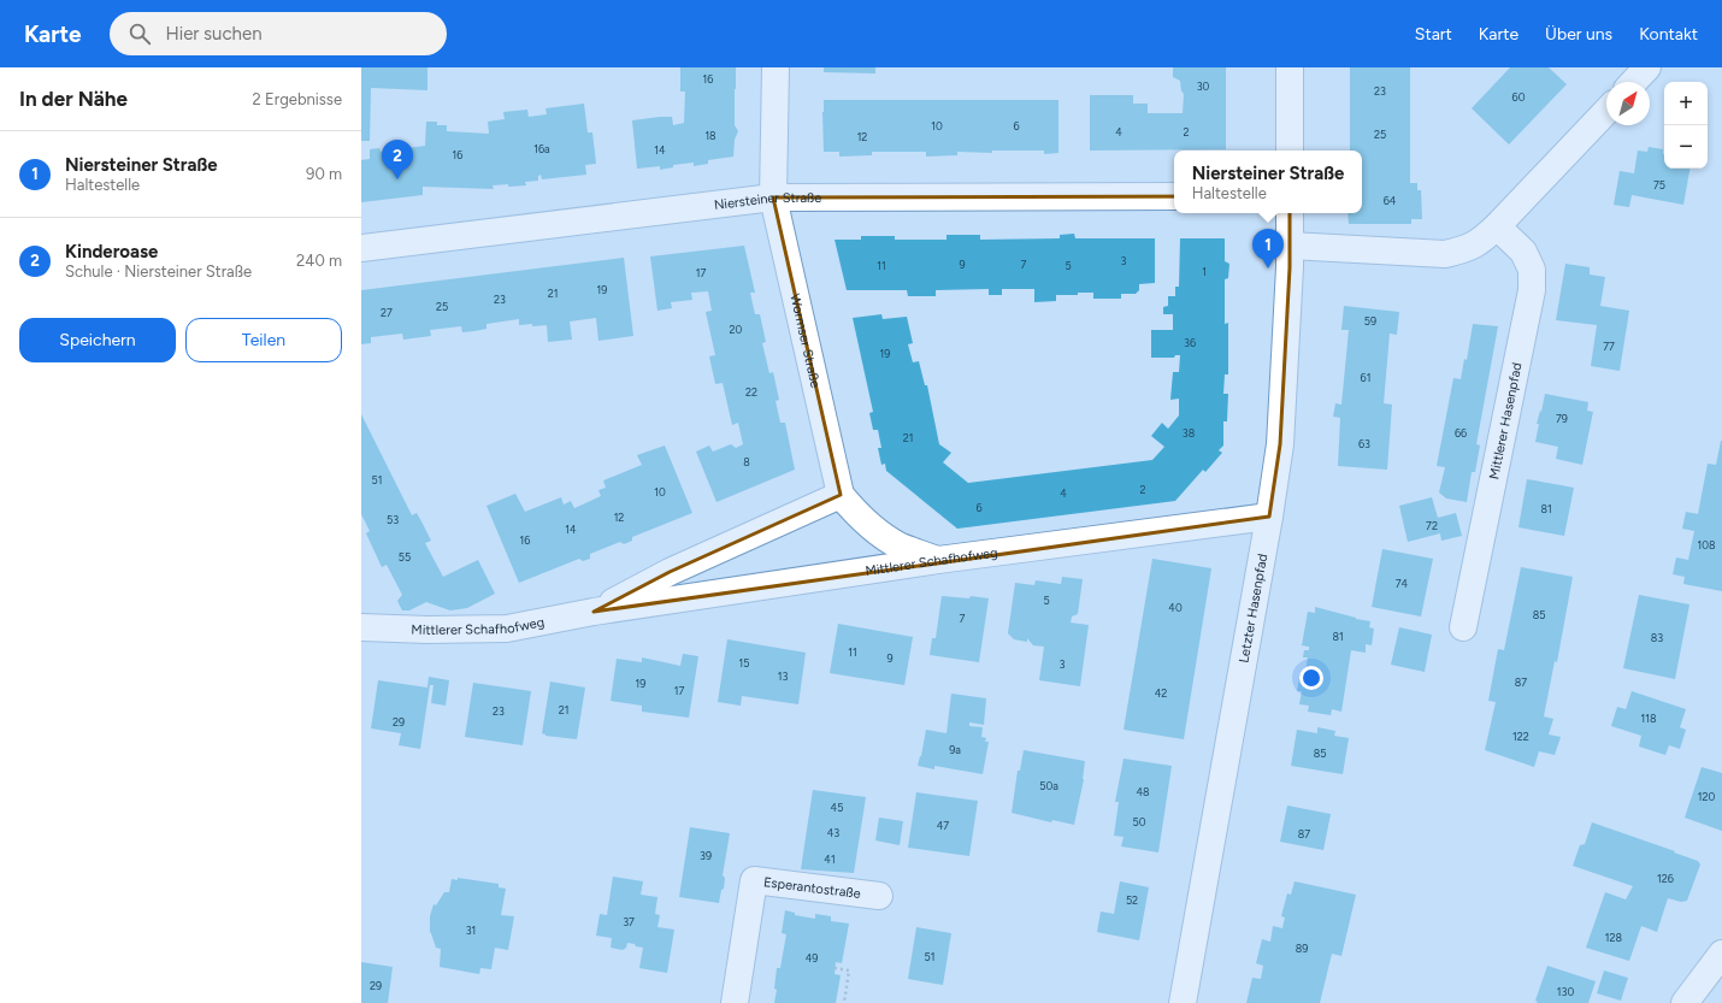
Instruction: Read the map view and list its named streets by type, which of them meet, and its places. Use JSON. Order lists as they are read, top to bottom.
{
  "streets": {
    "street": [
      "Niersteiner Straße",
      "Wormser Straße",
      "Mittlerer Hasenpfad",
      "Mittlerer Schafhofweg",
      "Letzter Hasenpfad",
      "Esperantostraße"
    ]
  },
  "crossings": [
    ["Niersteiner Straße", "Wormser Straße"],
    ["Wormser Straße", "Mittlerer Schafhofweg"],
    ["Mittlerer Schafhofweg", "Letzter Hasenpfad"]
  ],
  "house_numbers": [
    "16",
    "30",
    "23",
    "60",
    "10",
    "6",
    "4",
    "2",
    "25",
    "18",
    "12",
    "16a",
    "14",
    "16",
    "75",
    "64",
    "3",
    "9",
    "7",
    "11",
    "5",
    "1",
    "17",
    "19",
    "21",
    "23",
    "25",
    "27",
    "59",
    "20",
    "36",
    "77",
    "19",
    "61",
    "22",
    "79",
    "38",
    "66",
    "21",
    "63",
    "8",
    "51",
    "2",
    "10",
    "4",
    "6",
    "81",
    "12",
    "53",
    "72",
    "14",
    "16",
    "108",
    "55",
    "74",
    "5",
    "40",
    "85",
    "7",
    "81",
    "83",
    "11",
    "9",
    "15",
    "3",
    "13",
    "87",
    "19",
    "17",
    "42",
    "21",
    "23",
    "118",
    "29",
    "122",
    "9a",
    "85",
    "50a",
    "48",
    "120",
    "45",
    "50",
    "47",
    "43",
    "87",
    "39",
    "41",
    "126",
    "52",
    "37",
    "31",
    "128",
    "89",
    "51",
    "49",
    "29",
    "130"
  ],
  "north": "top right",
  "page": {
    "header": "Karte",
    "search": "Hier suchen",
    "nav": [
      "Start",
      "Karte",
      "Über uns",
      "Kontakt"
    ],
    "heading": ["In der Nähe", "2 Ergebnisse"],
    "map_buttons": ["+", "−"],
    "list": [
      {
        "mark": "1",
        "name": "Niersteiner Straße",
        "note": "Haltestelle",
        "value": "90 m"
      },
      {
        "mark": "2",
        "name": "Kinderoase",
        "note": "Schule · Niersteiner Straße",
        "value": "240 m"
      }
    ],
    "pins": ["2", "1"],
    "popup": ["Niersteiner Straße", "Haltestelle"],
    "buttons": ["Speichern", "Teilen"]
  }
}
